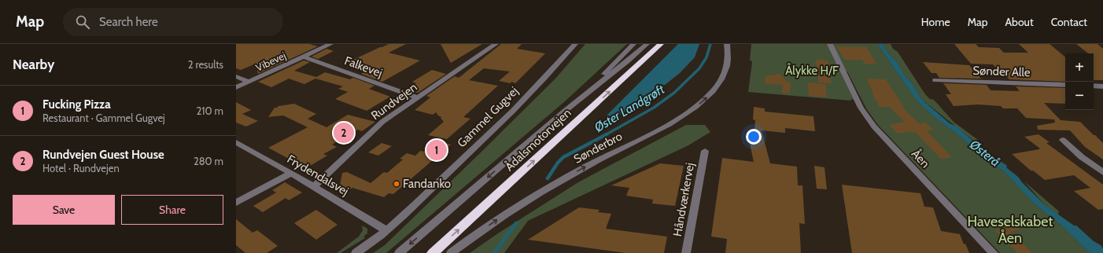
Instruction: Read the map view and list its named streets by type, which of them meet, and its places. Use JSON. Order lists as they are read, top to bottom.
{
  "streets": {
    "highway": ["Ådalsmotorvejen"],
    "street": [
      "Vibevej",
      "Falkevej",
      "Sønder Alle",
      "Rundvejen",
      "Gammel Gugvej",
      "Sønderbro",
      "Åen",
      "Frydendalsvej",
      "Håndværkervej"
    ]
  },
  "crossings": [
    ["Vibevej", "Falkevej"],
    ["Falkevej", "Rundvejen"],
    ["Rundvejen", "Frydendalsvej"],
    ["Gammel Gugvej", "Frydendalsvej"]
  ],
  "one_way": ["Ådalsmotorvejen"],
  "water": ["Øster Landgrøft", "Østerå"],
  "parks": ["Ålykke H/F", "Haveselskabet Åen"],
  "places": ["Fandanko"],
  "page": {
    "header": "Map",
    "search": "Search here",
    "nav": [
      "Home",
      "Map",
      "About",
      "Contact"
    ],
    "heading": ["Nearby", "2 results"],
    "map_buttons": ["+", "−"],
    "list": [
      {
        "mark": "1",
        "name": "Fucking Pizza",
        "note": "Restaurant · Gammel Gugvej",
        "value": "210 m"
      },
      {
        "mark": "2",
        "name": "Rundvejen Guest House",
        "note": "Hotel · Rundvejen",
        "value": "280 m"
      }
    ],
    "pins": ["2", "1"],
    "buttons": ["Save", "Share"]
  }
}
